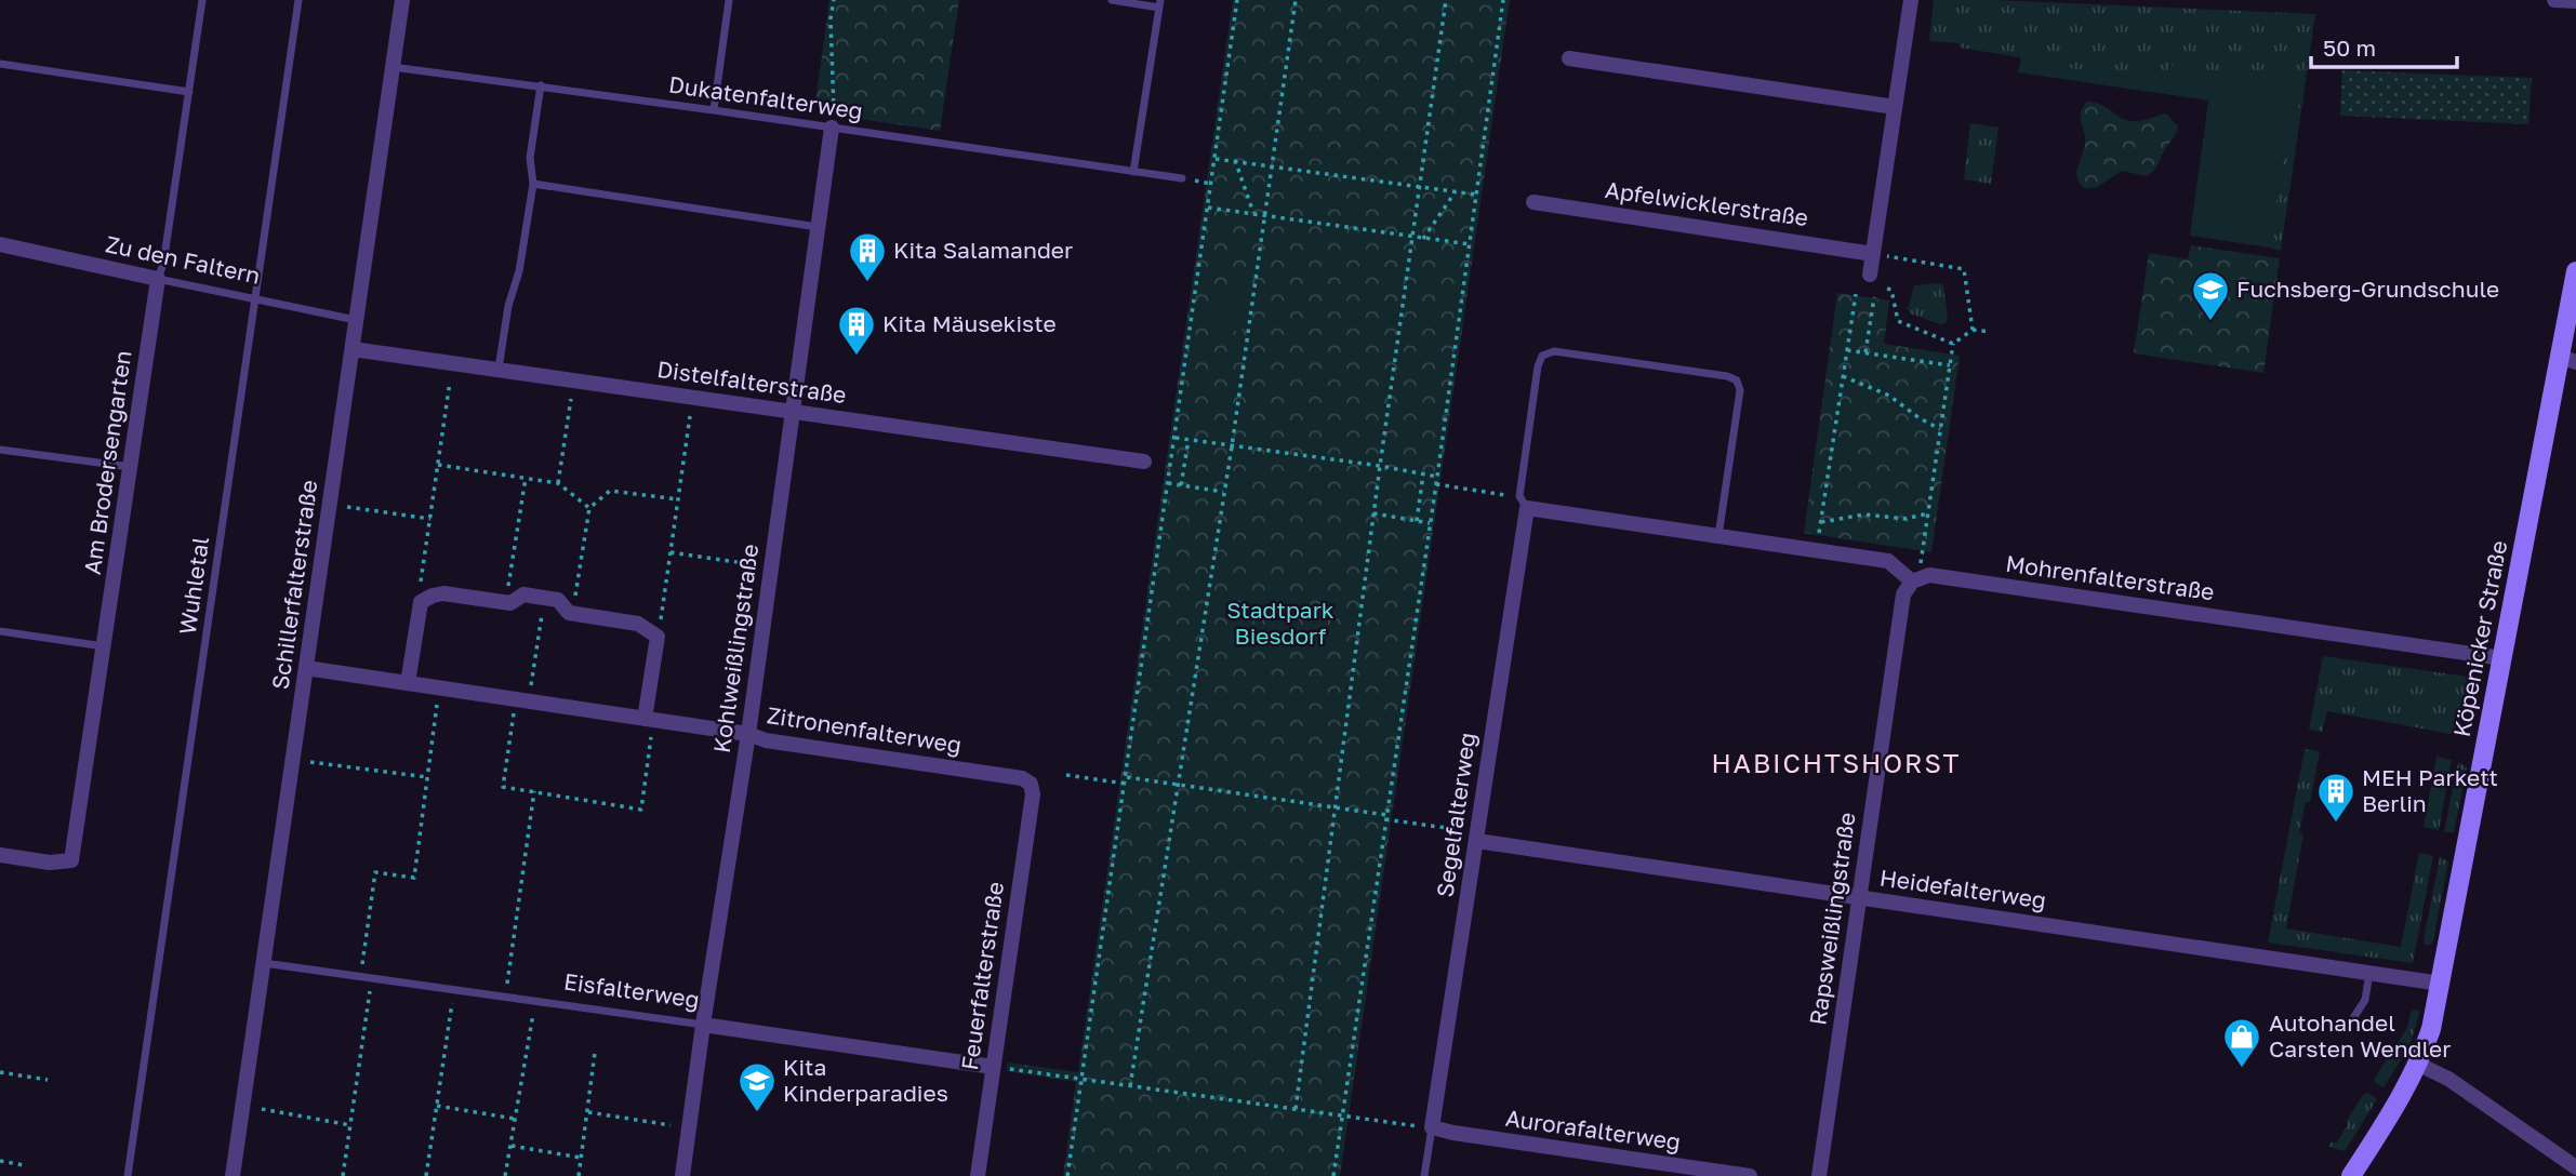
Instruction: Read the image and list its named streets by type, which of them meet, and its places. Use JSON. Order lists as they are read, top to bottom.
{
  "streets": {
    "main road": ["Köpenicker Straße"],
    "street": [
      "Apfelwicklerstraße",
      "Zu den Faltern",
      "Distelfalterstraße",
      "Am Brodersengarten",
      "Mohrenfalterstraße",
      "Schillerfalterstraße",
      "Kohlweißlingstraße",
      "Zitronenfalterweg",
      "Segelfalterweg",
      "Heidefalterweg",
      "Rapsweißlingstraße",
      "Feuerfalterstraße",
      "Eisfalterweg",
      "Aurorafalterweg"
    ],
    "lane": ["Dukatenfalterweg", "Wuhletal"]
  },
  "crossings": [
    ["Dukatenfalterweg", "Schillerfalterstraße"],
    ["Dukatenfalterweg", "Kohlweißlingstraße"],
    ["Zu den Faltern", "Am Brodersengarten"],
    ["Zu den Faltern", "Schillerfalterstraße"],
    ["Zu den Faltern", "Wuhletal"],
    ["Distelfalterstraße", "Schillerfalterstraße"],
    ["Distelfalterstraße", "Kohlweißlingstraße"],
    ["Mohrenfalterstraße", "Köpenicker Straße"],
    ["Mohrenfalterstraße", "Rapsweißlingstraße"],
    ["Schillerfalterstraße", "Zitronenfalterweg"],
    ["Schillerfalterstraße", "Eisfalterweg"],
    ["Köpenicker Straße", "Heidefalterweg"],
    ["Kohlweißlingstraße", "Zitronenfalterweg"],
    ["Kohlweißlingstraße", "Eisfalterweg"],
    ["Zitronenfalterweg", "Feuerfalterstraße"],
    ["Segelfalterweg", "Heidefalterweg"],
    ["Segelfalterweg", "Aurorafalterweg"],
    ["Heidefalterweg", "Rapsweißlingstraße"],
    ["Feuerfalterstraße", "Eisfalterweg"]
  ],
  "districts": ["HABICHTSHORST"],
  "parks": ["Stadtpark Biesdorf"],
  "places": {
    "building": ["Kita Salamander", "Kita Mäusekiste", "MEH Parkett Berlin"],
    "school or university": ["Fuchsberg-Grundschule", "Kita Kinderparadies"],
    "shop": ["Autohandel Carsten Wendler"]
  },
  "scale_bar": "50 m"
}
